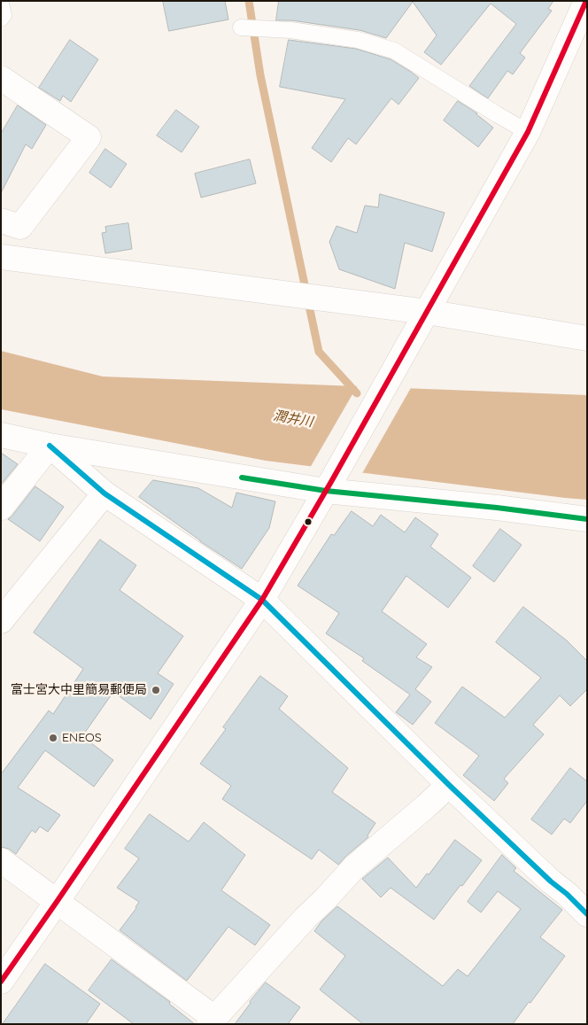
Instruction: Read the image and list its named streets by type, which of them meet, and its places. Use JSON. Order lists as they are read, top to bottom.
{
  "water": ["潤井川"],
  "places": ["富士宮大中里簡易郵便局", "ENEOS"]
}
